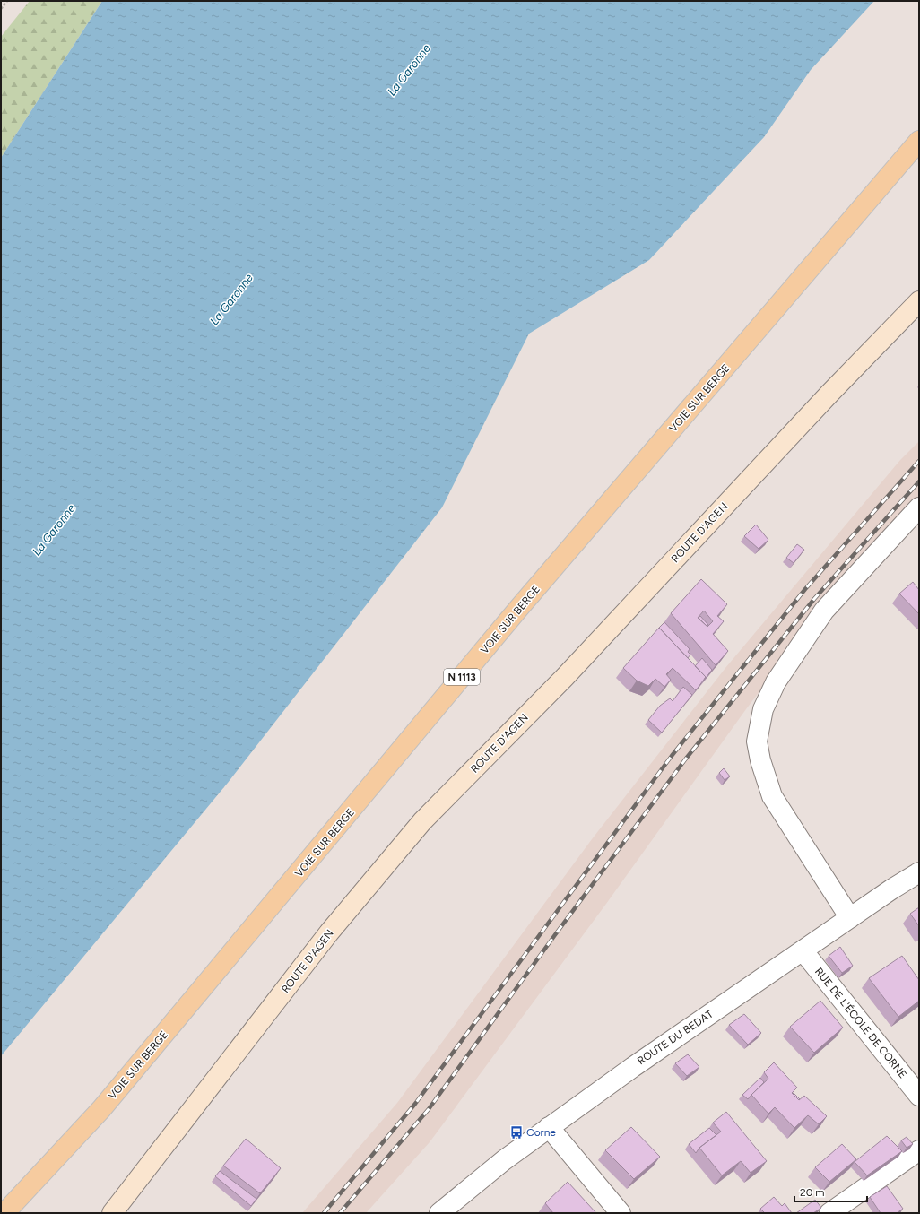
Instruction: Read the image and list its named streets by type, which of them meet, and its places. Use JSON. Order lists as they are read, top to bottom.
{
  "streets": {
    "main road": ["VOIE SUR BERGE", "ROUTE D'AGEN", "N 1113"],
    "street": ["RUE DE L'ÉCOLE DE CORNE", "ROUTE DU BEDAT"]
  },
  "crossings": [
    ["RUE DE L'ÉCOLE DE CORNE", "ROUTE DU BEDAT"]
  ],
  "water": ["La Garonne"],
  "places": {
    "bus stop": ["Corne"]
  },
  "scale_bar": "20 m"
}
